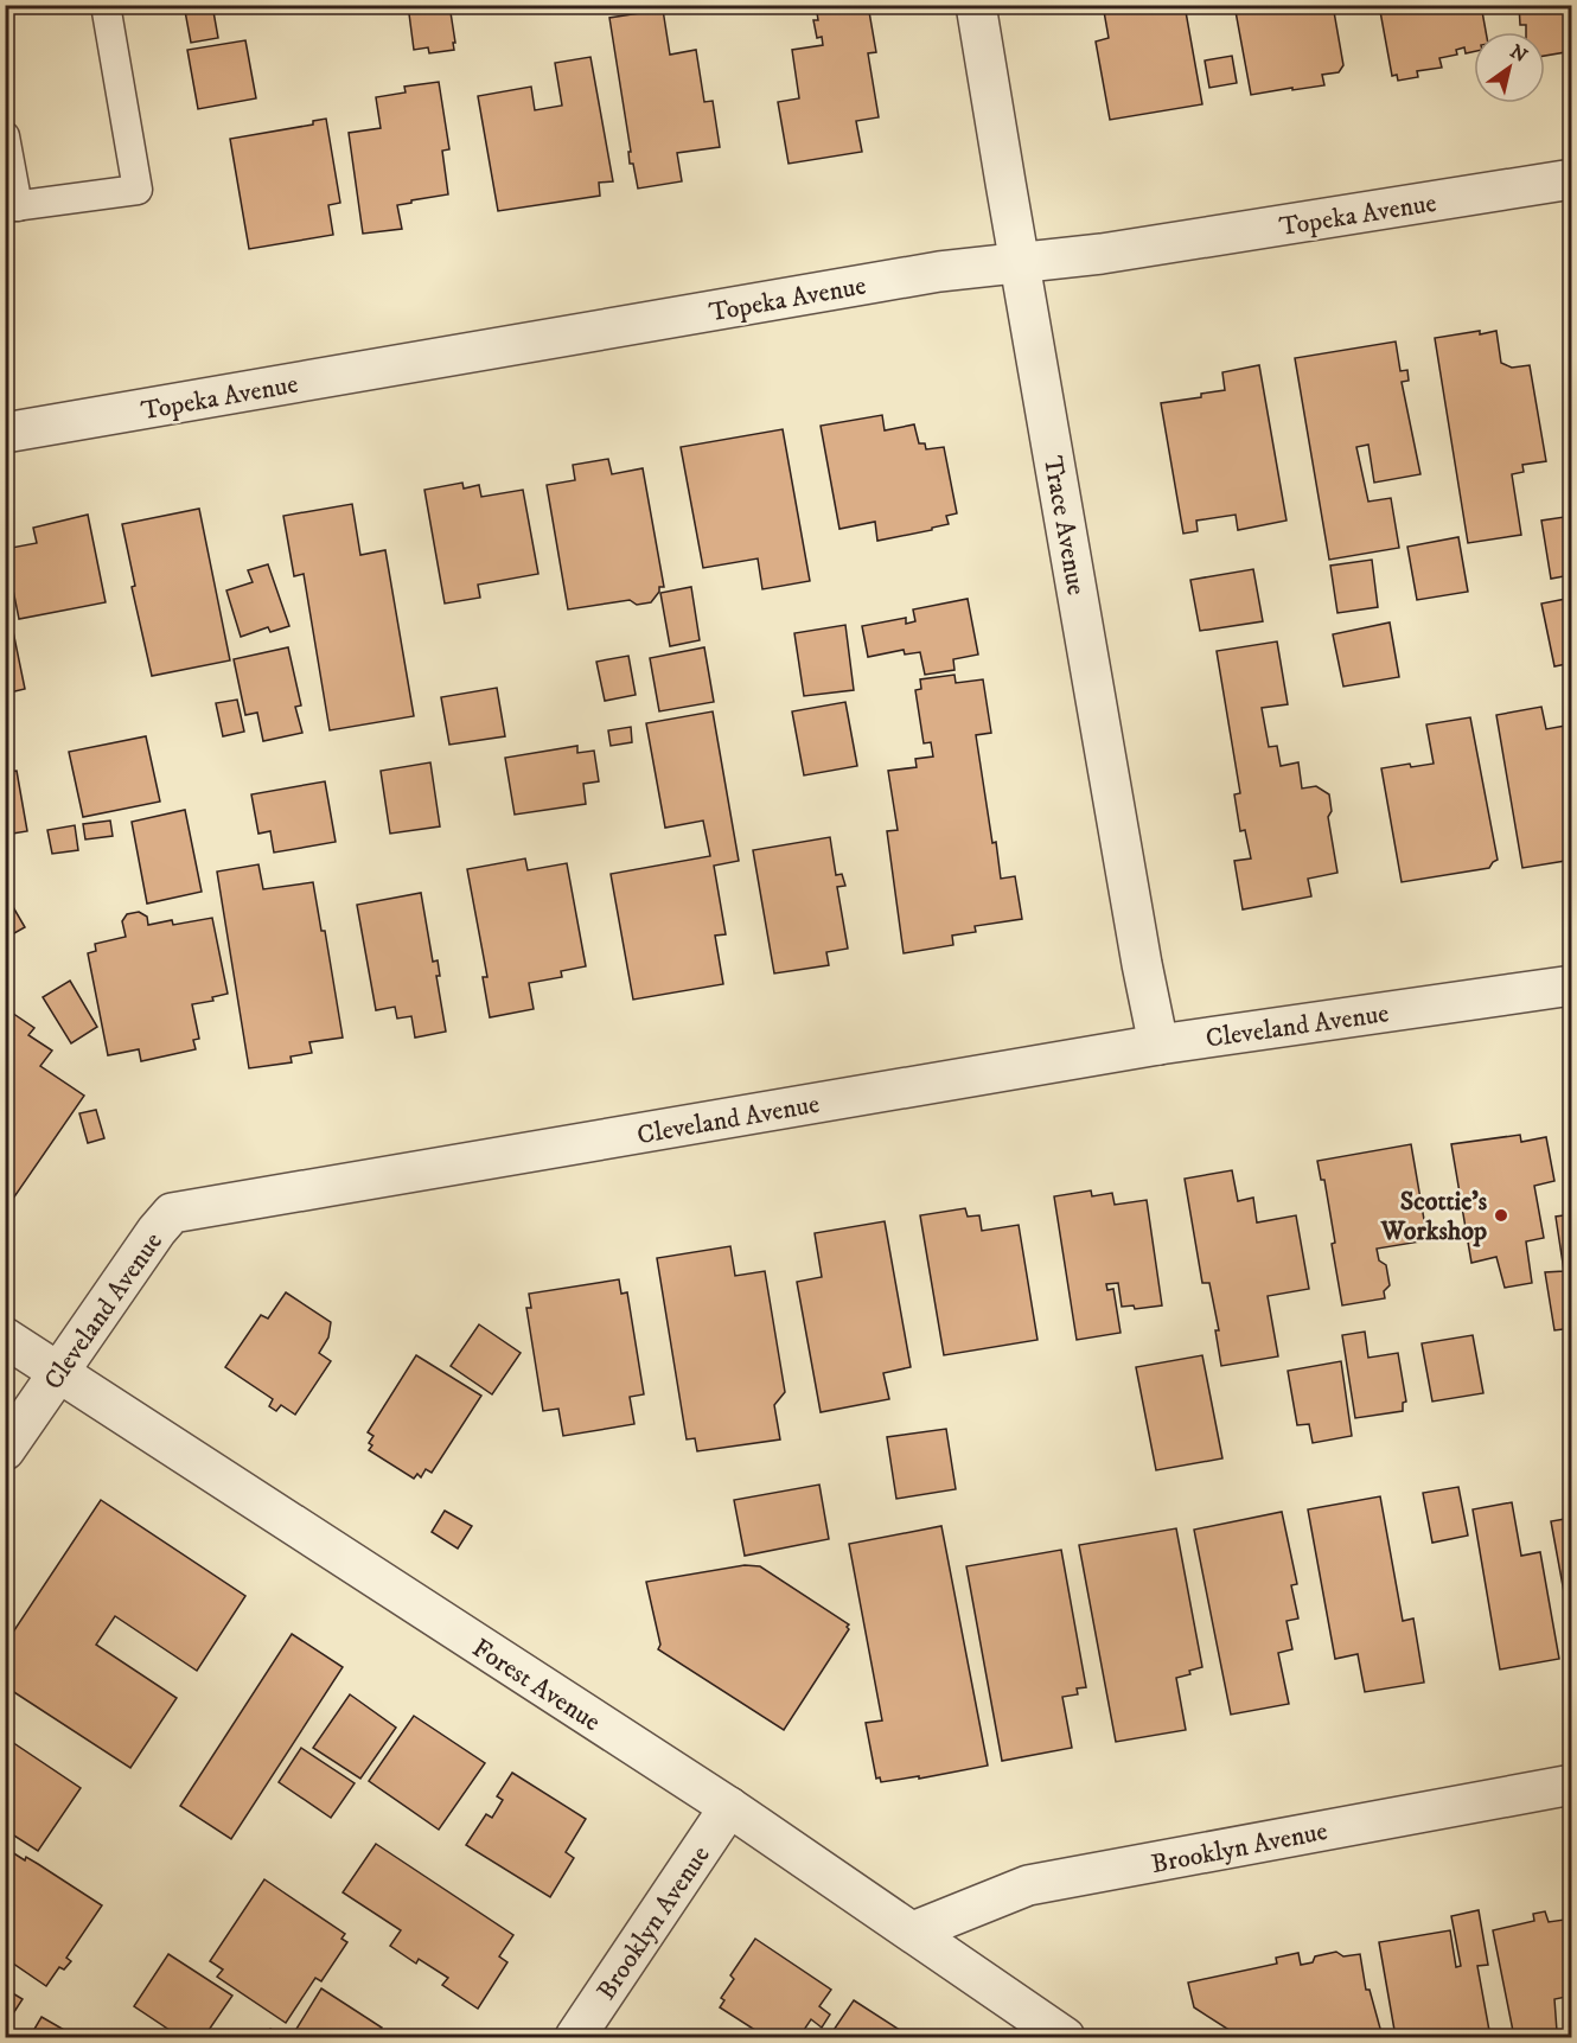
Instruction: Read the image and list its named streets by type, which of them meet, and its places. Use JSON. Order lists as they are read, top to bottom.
{
  "streets": {
    "street": [
      "Topeka Avenue",
      "Trace Avenue",
      "Cleveland Avenue",
      "Forest Avenue",
      "Brooklyn Avenue"
    ]
  },
  "crossings": [
    ["Topeka Avenue", "Trace Avenue"],
    ["Trace Avenue", "Cleveland Avenue"],
    ["Cleveland Avenue", "Forest Avenue"],
    ["Forest Avenue", "Brooklyn Avenue"]
  ],
  "places": ["Scottie's Workshop"],
  "north": "top right"
}
